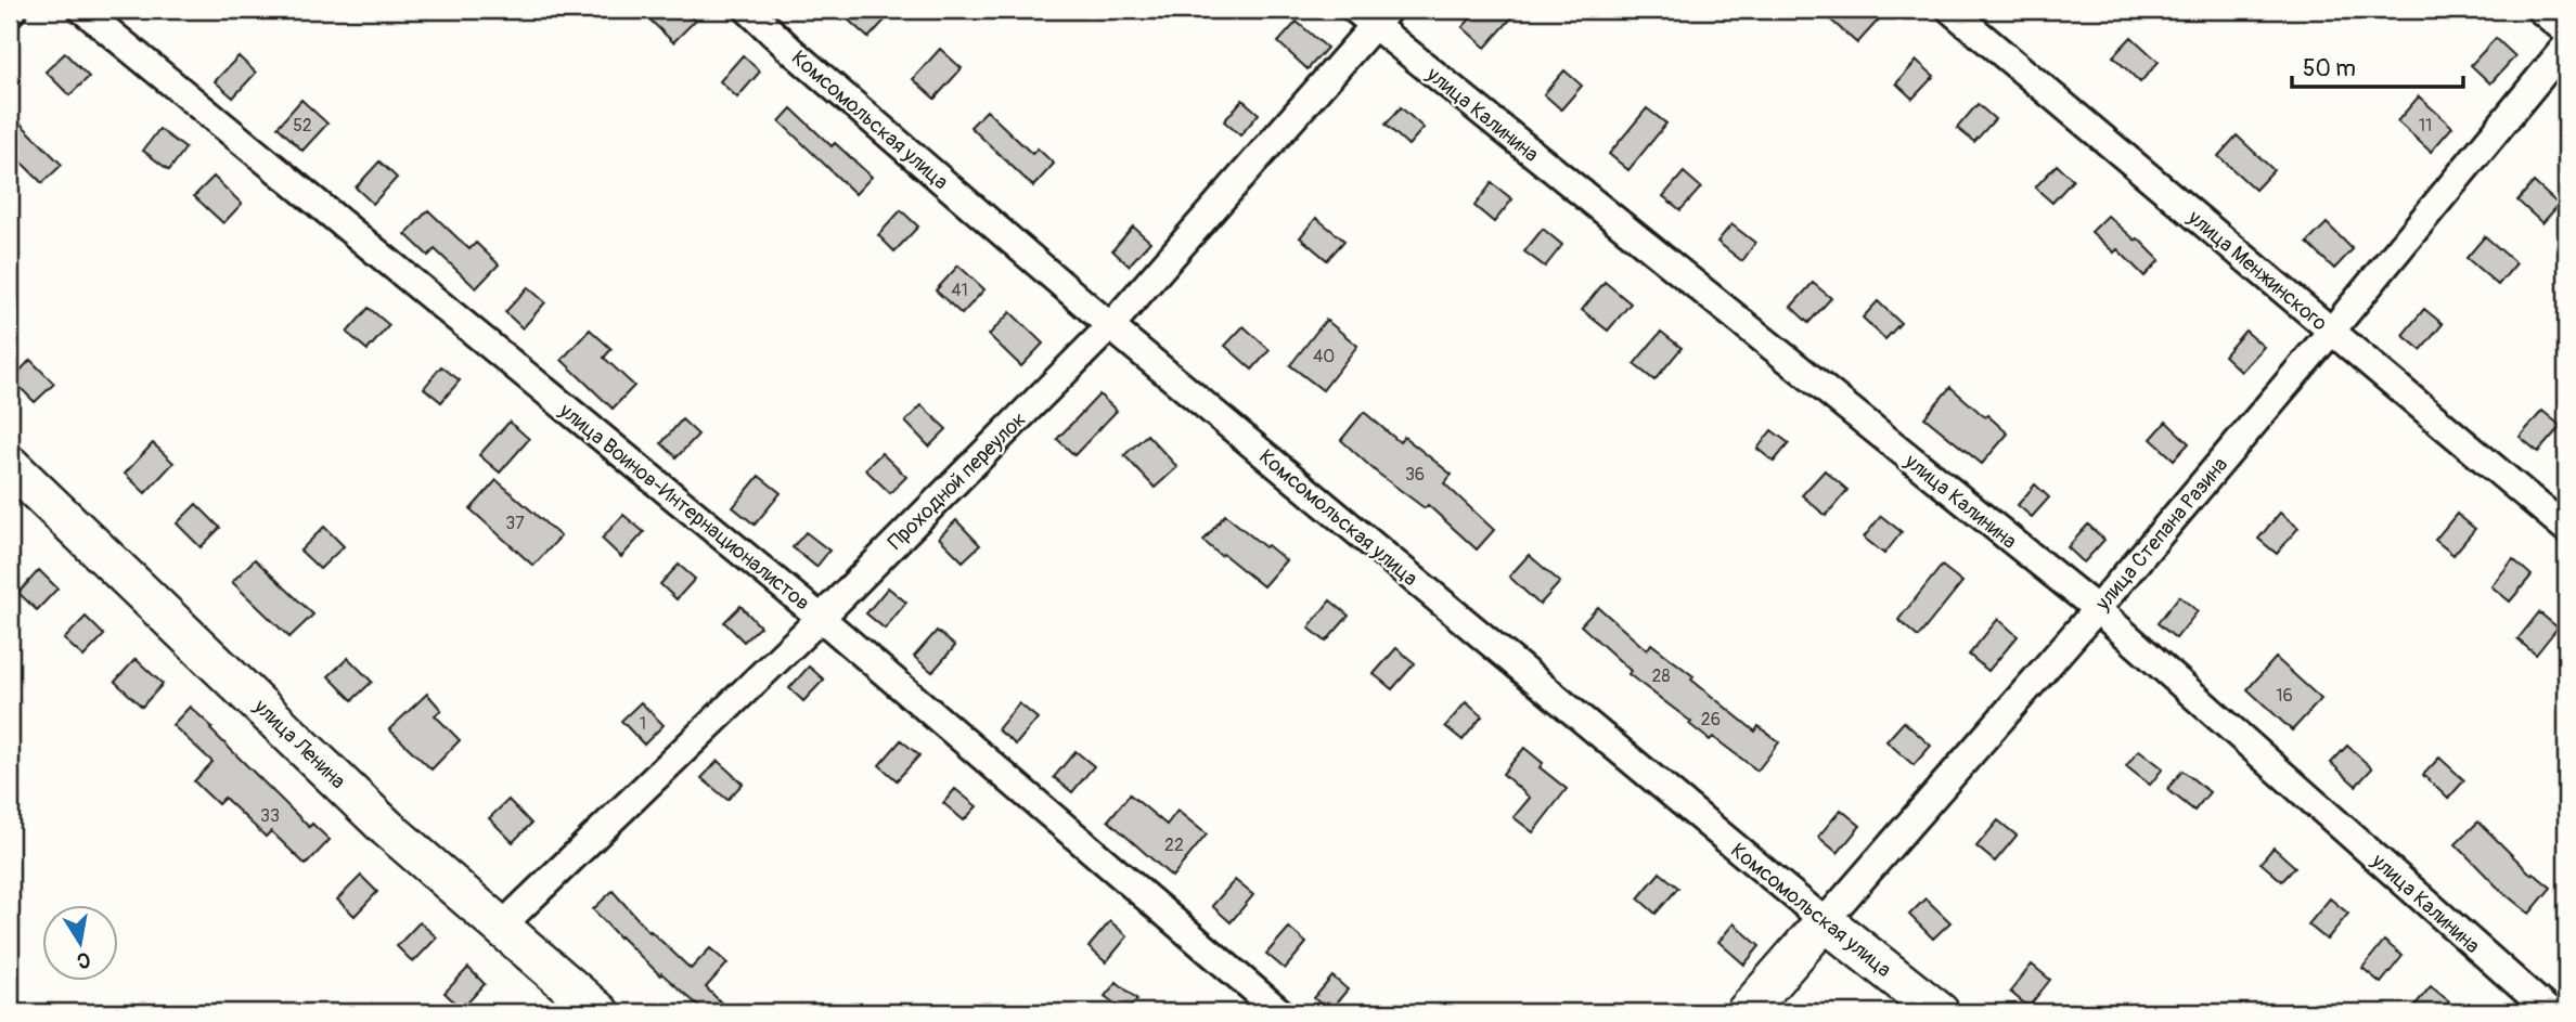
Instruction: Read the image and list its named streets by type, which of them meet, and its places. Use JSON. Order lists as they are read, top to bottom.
{
  "streets": {
    "main road": ["Комсомольская улица", "улица Степана Разина", "улица Ленина"],
    "street": [
      "улица Калинина",
      "улица Менжинского",
      "Проходной переулок",
      "улица Воинов-Интернационалистов"
    ]
  },
  "crossings": [
    ["улица Калинина", "Проходной переулок"],
    ["улица Калинина", "улица Степана Разина"],
    ["Комсомольская улица", "Проходной переулок"],
    ["Комсомольская улица", "улица Степана Разина"],
    ["улица Менжинского", "улица Степана Разина"],
    ["Проходной переулок", "улица Воинов-Интернационалистов"],
    ["Проходной переулок", "улица Ленина"]
  ],
  "house_numbers": [
    "52",
    "11",
    "41",
    "40",
    "36",
    "37",
    "28",
    "16",
    "26",
    "1",
    "33",
    "22"
  ],
  "scale_bar": "50 m",
  "north": "bottom"
}
